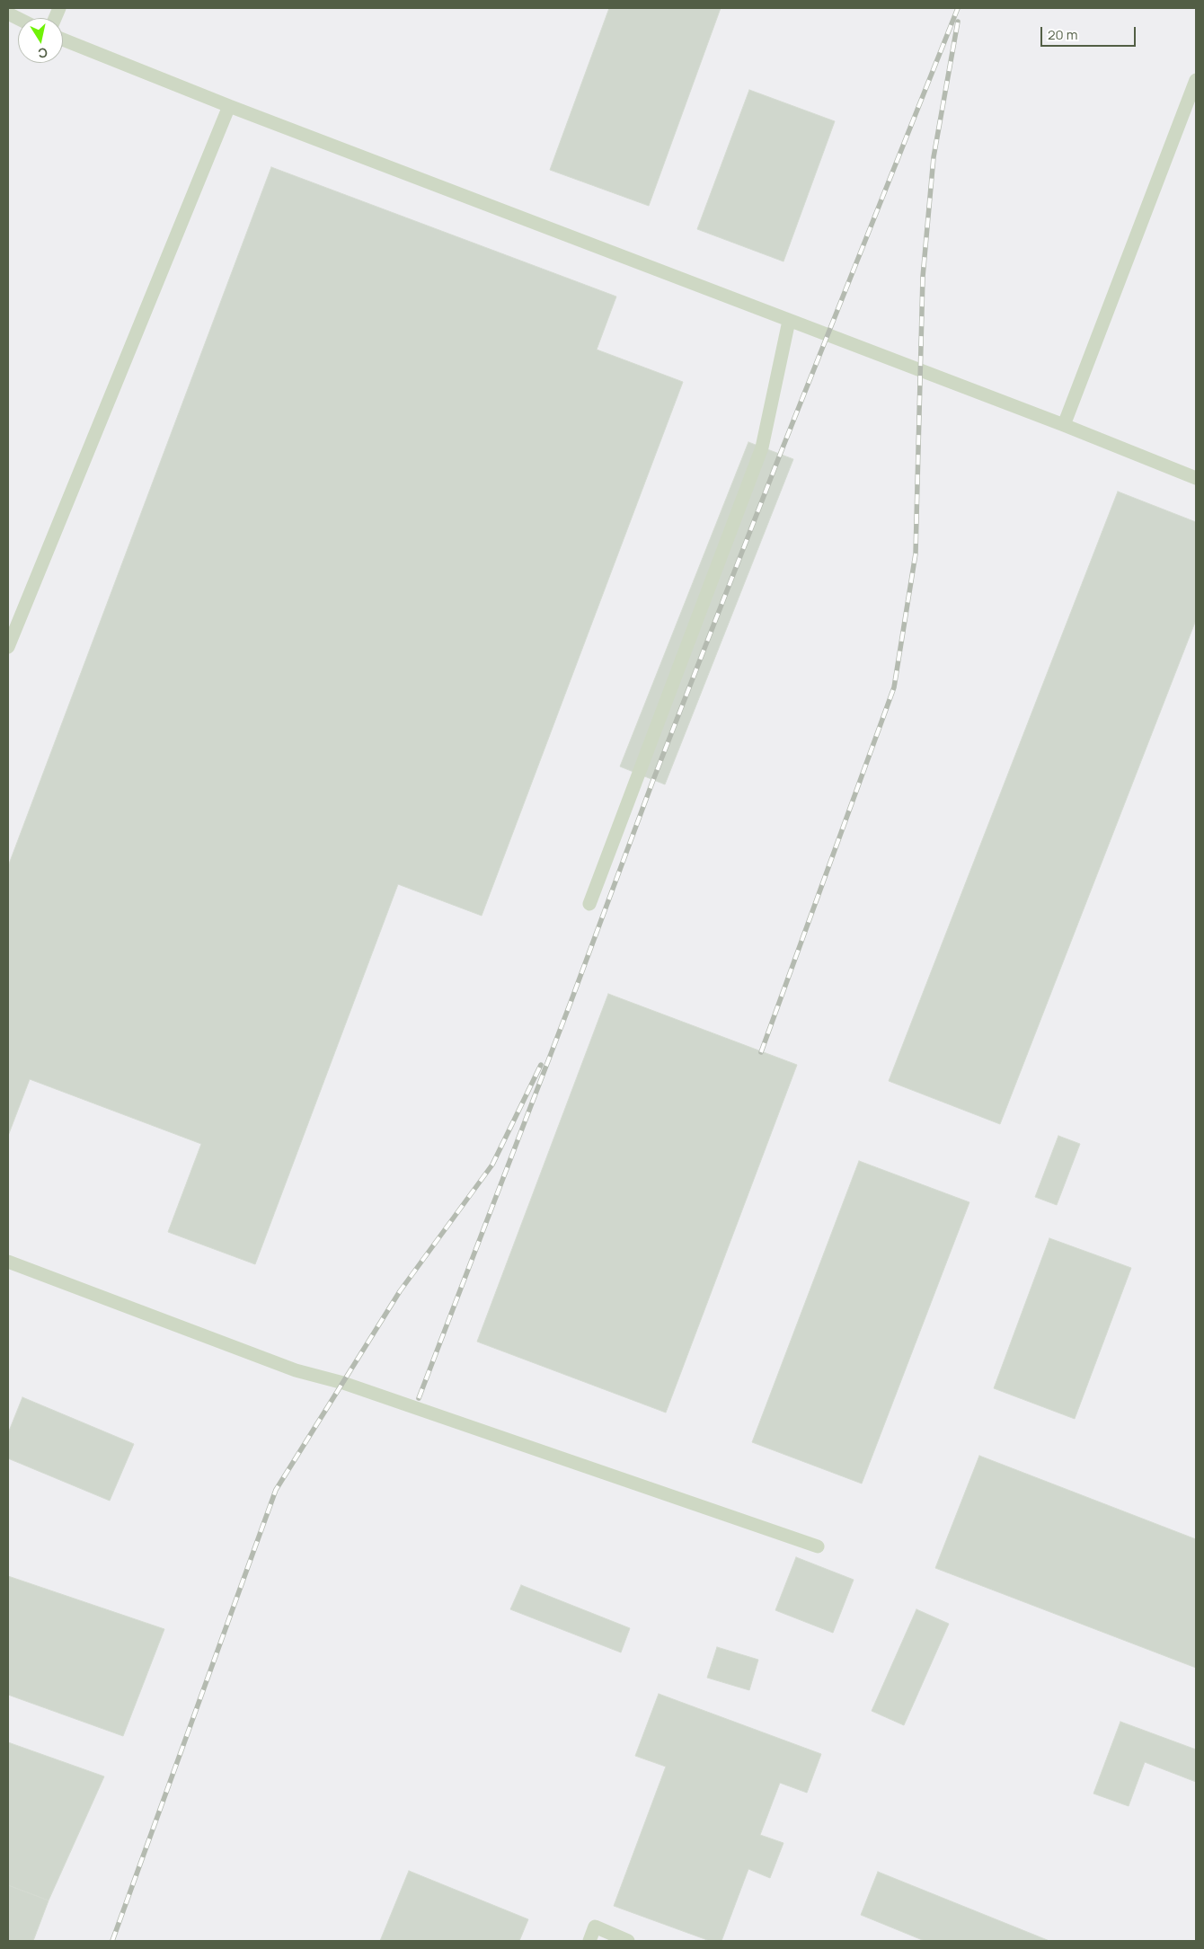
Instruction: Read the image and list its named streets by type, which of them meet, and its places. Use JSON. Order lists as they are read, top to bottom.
{
  "scale_bar": "20 m",
  "north": "bottom"
}
